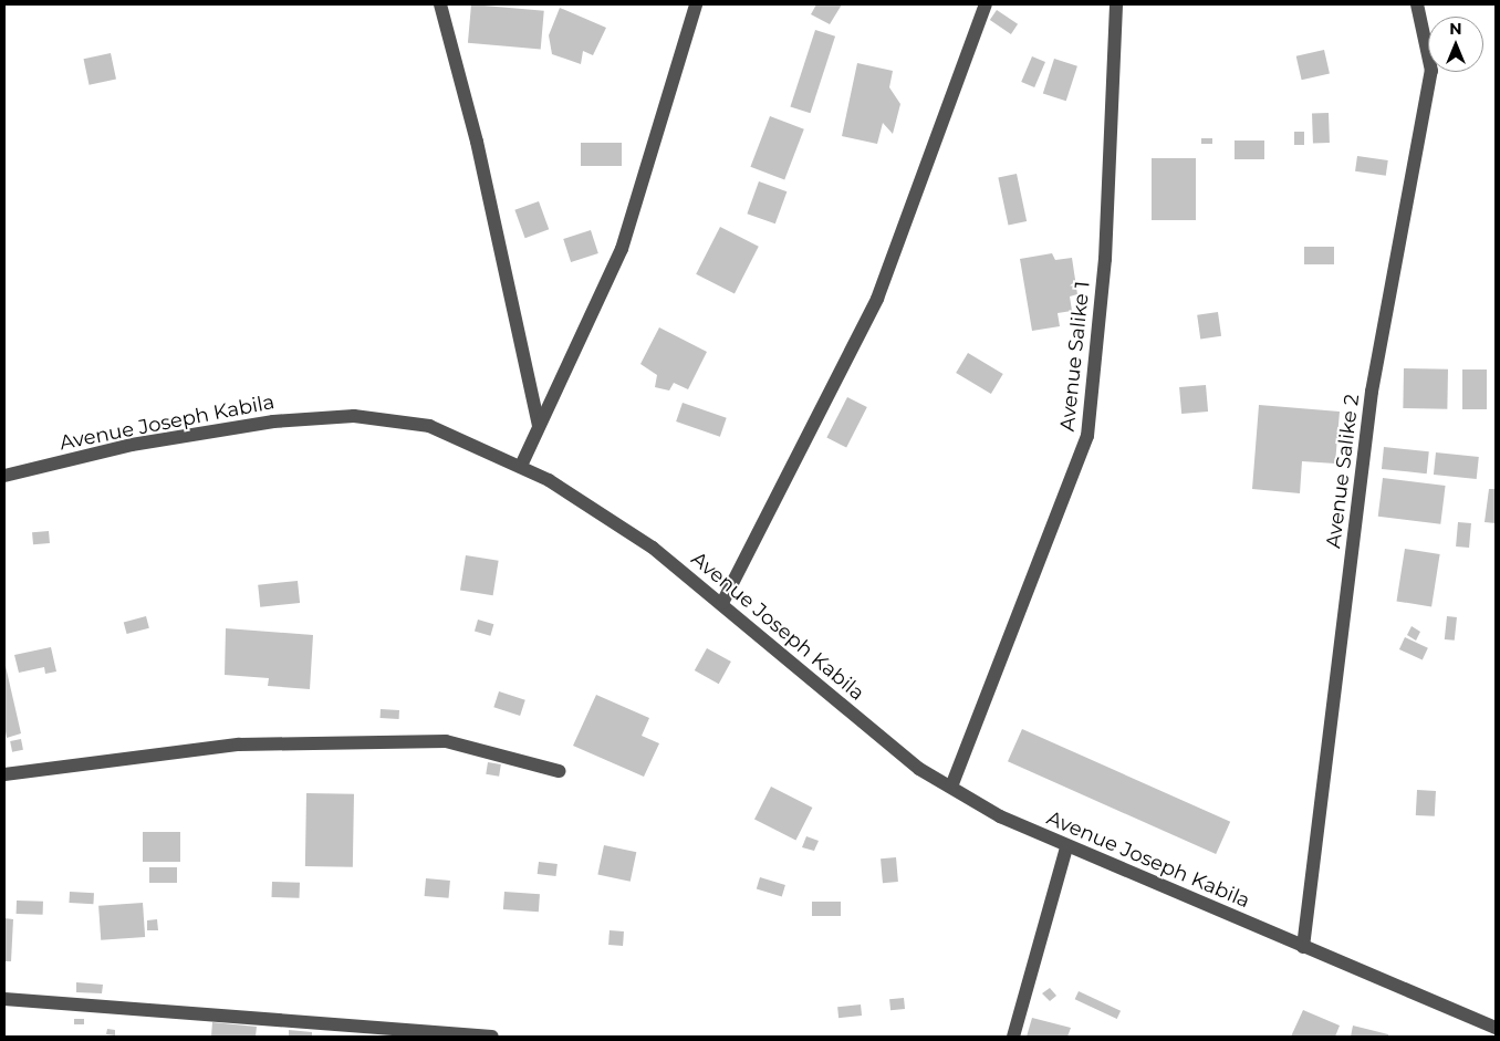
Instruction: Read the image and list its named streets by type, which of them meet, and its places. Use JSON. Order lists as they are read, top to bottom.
{
  "streets": {
    "street": ["Avenue Salike 1", "Avenue Joseph Kabila", "Avenue Salike 2"]
  },
  "crossings": [
    ["Avenue Salike 1", "Avenue Joseph Kabila"],
    ["Avenue Joseph Kabila", "Avenue Salike 2"]
  ],
  "north": "top"
}
